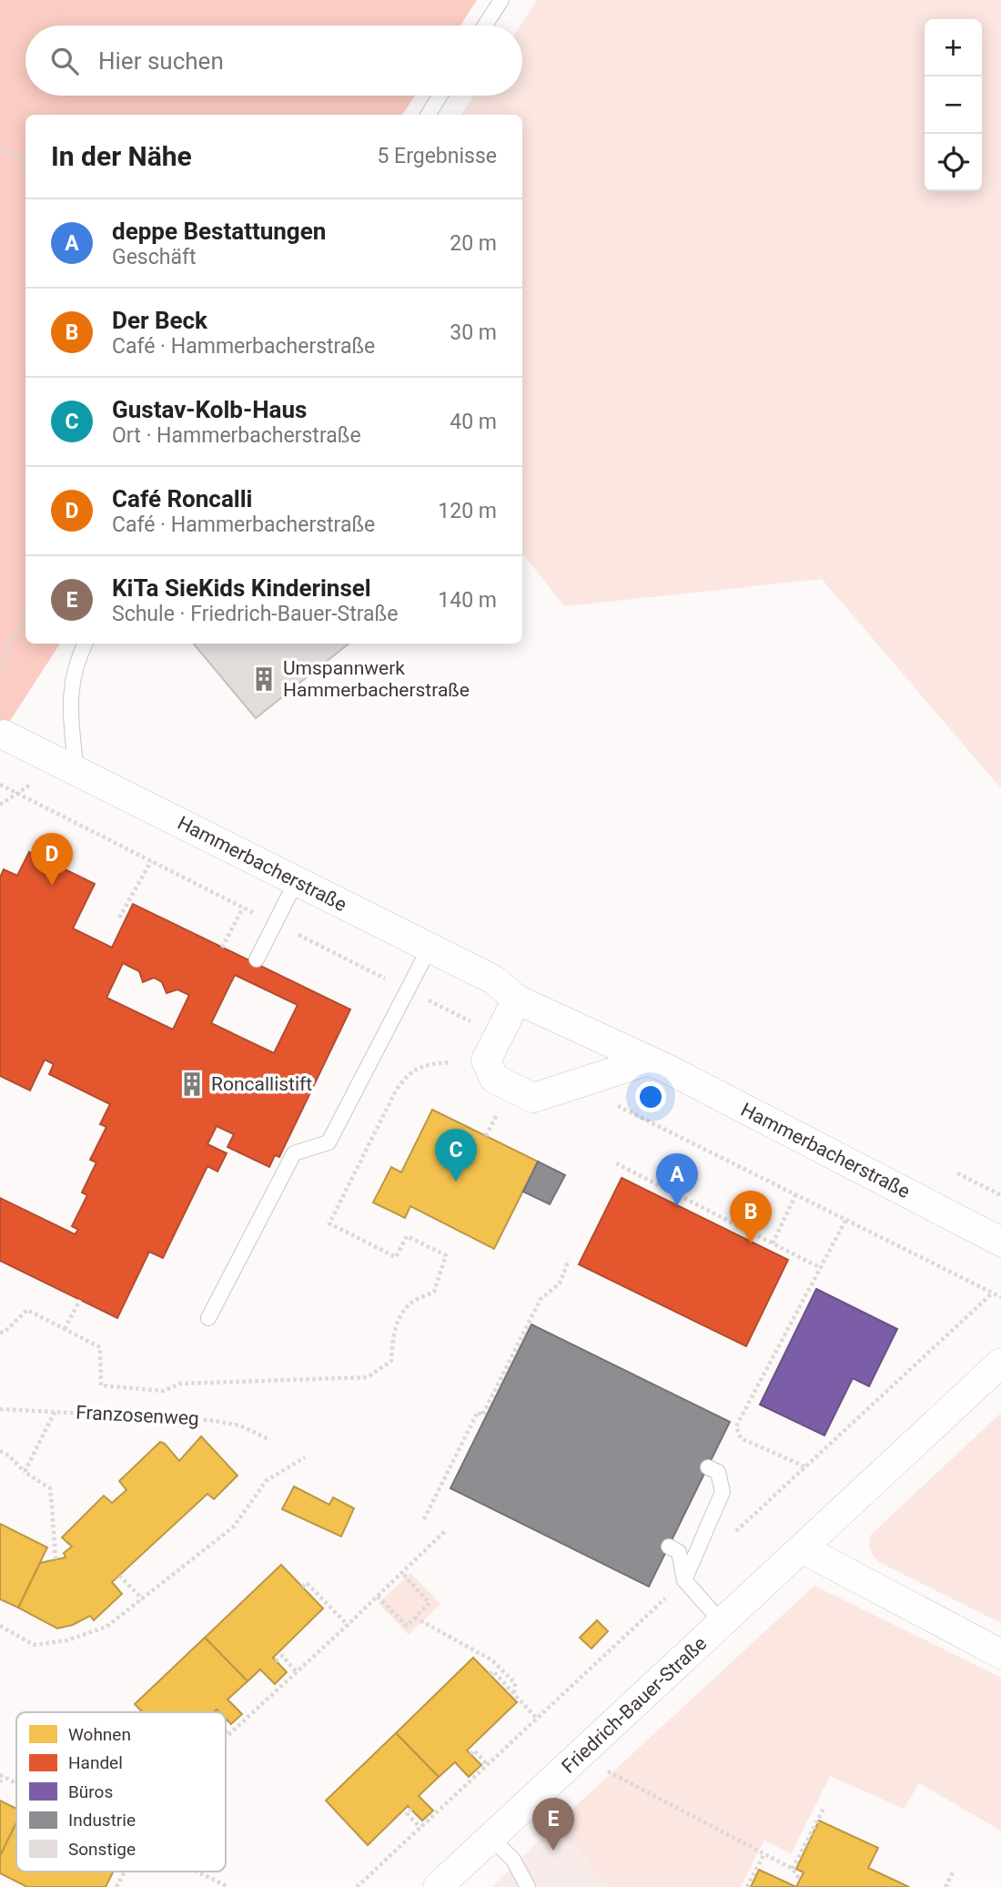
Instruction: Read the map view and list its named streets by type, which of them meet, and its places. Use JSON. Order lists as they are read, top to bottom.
{
  "streets": {
    "street": ["Hammerbacherstraße", "Friedrich-Bauer-Straße"],
    "path": ["Franzosenweg"]
  },
  "places": {
    "building": ["Umspannwerk Hammerbacherstraße", "Roncallistift"]
  },
  "legend": [
    "Wohnen",
    "Handel",
    "Büros",
    "Industrie",
    "Sonstige"
  ],
  "page": {
    "map_buttons": ["+", "−"],
    "search": "Hier suchen",
    "heading": ["In der Nähe", "5 Ergebnisse"],
    "list": [
      {
        "mark": "A",
        "name": "deppe Bestattungen",
        "note": "Geschäft",
        "value": "20 m"
      },
      {
        "mark": "B",
        "name": "Der Beck",
        "note": "Café · Hammerbacherstraße",
        "value": "30 m"
      },
      {
        "mark": "C",
        "name": "Gustav-Kolb-Haus",
        "note": "Ort · Hammerbacherstraße",
        "value": "40 m"
      },
      {
        "mark": "D",
        "name": "Café Roncalli",
        "note": "Café · Hammerbacherstraße",
        "value": "120 m"
      },
      {
        "mark": "E",
        "name": "KiTa SieKids Kinderinsel",
        "note": "Schule · Friedrich-Bauer-Straße",
        "value": "140 m"
      }
    ],
    "pins": [
      "D",
      "C",
      "A",
      "B",
      "E"
    ]
  }
}
